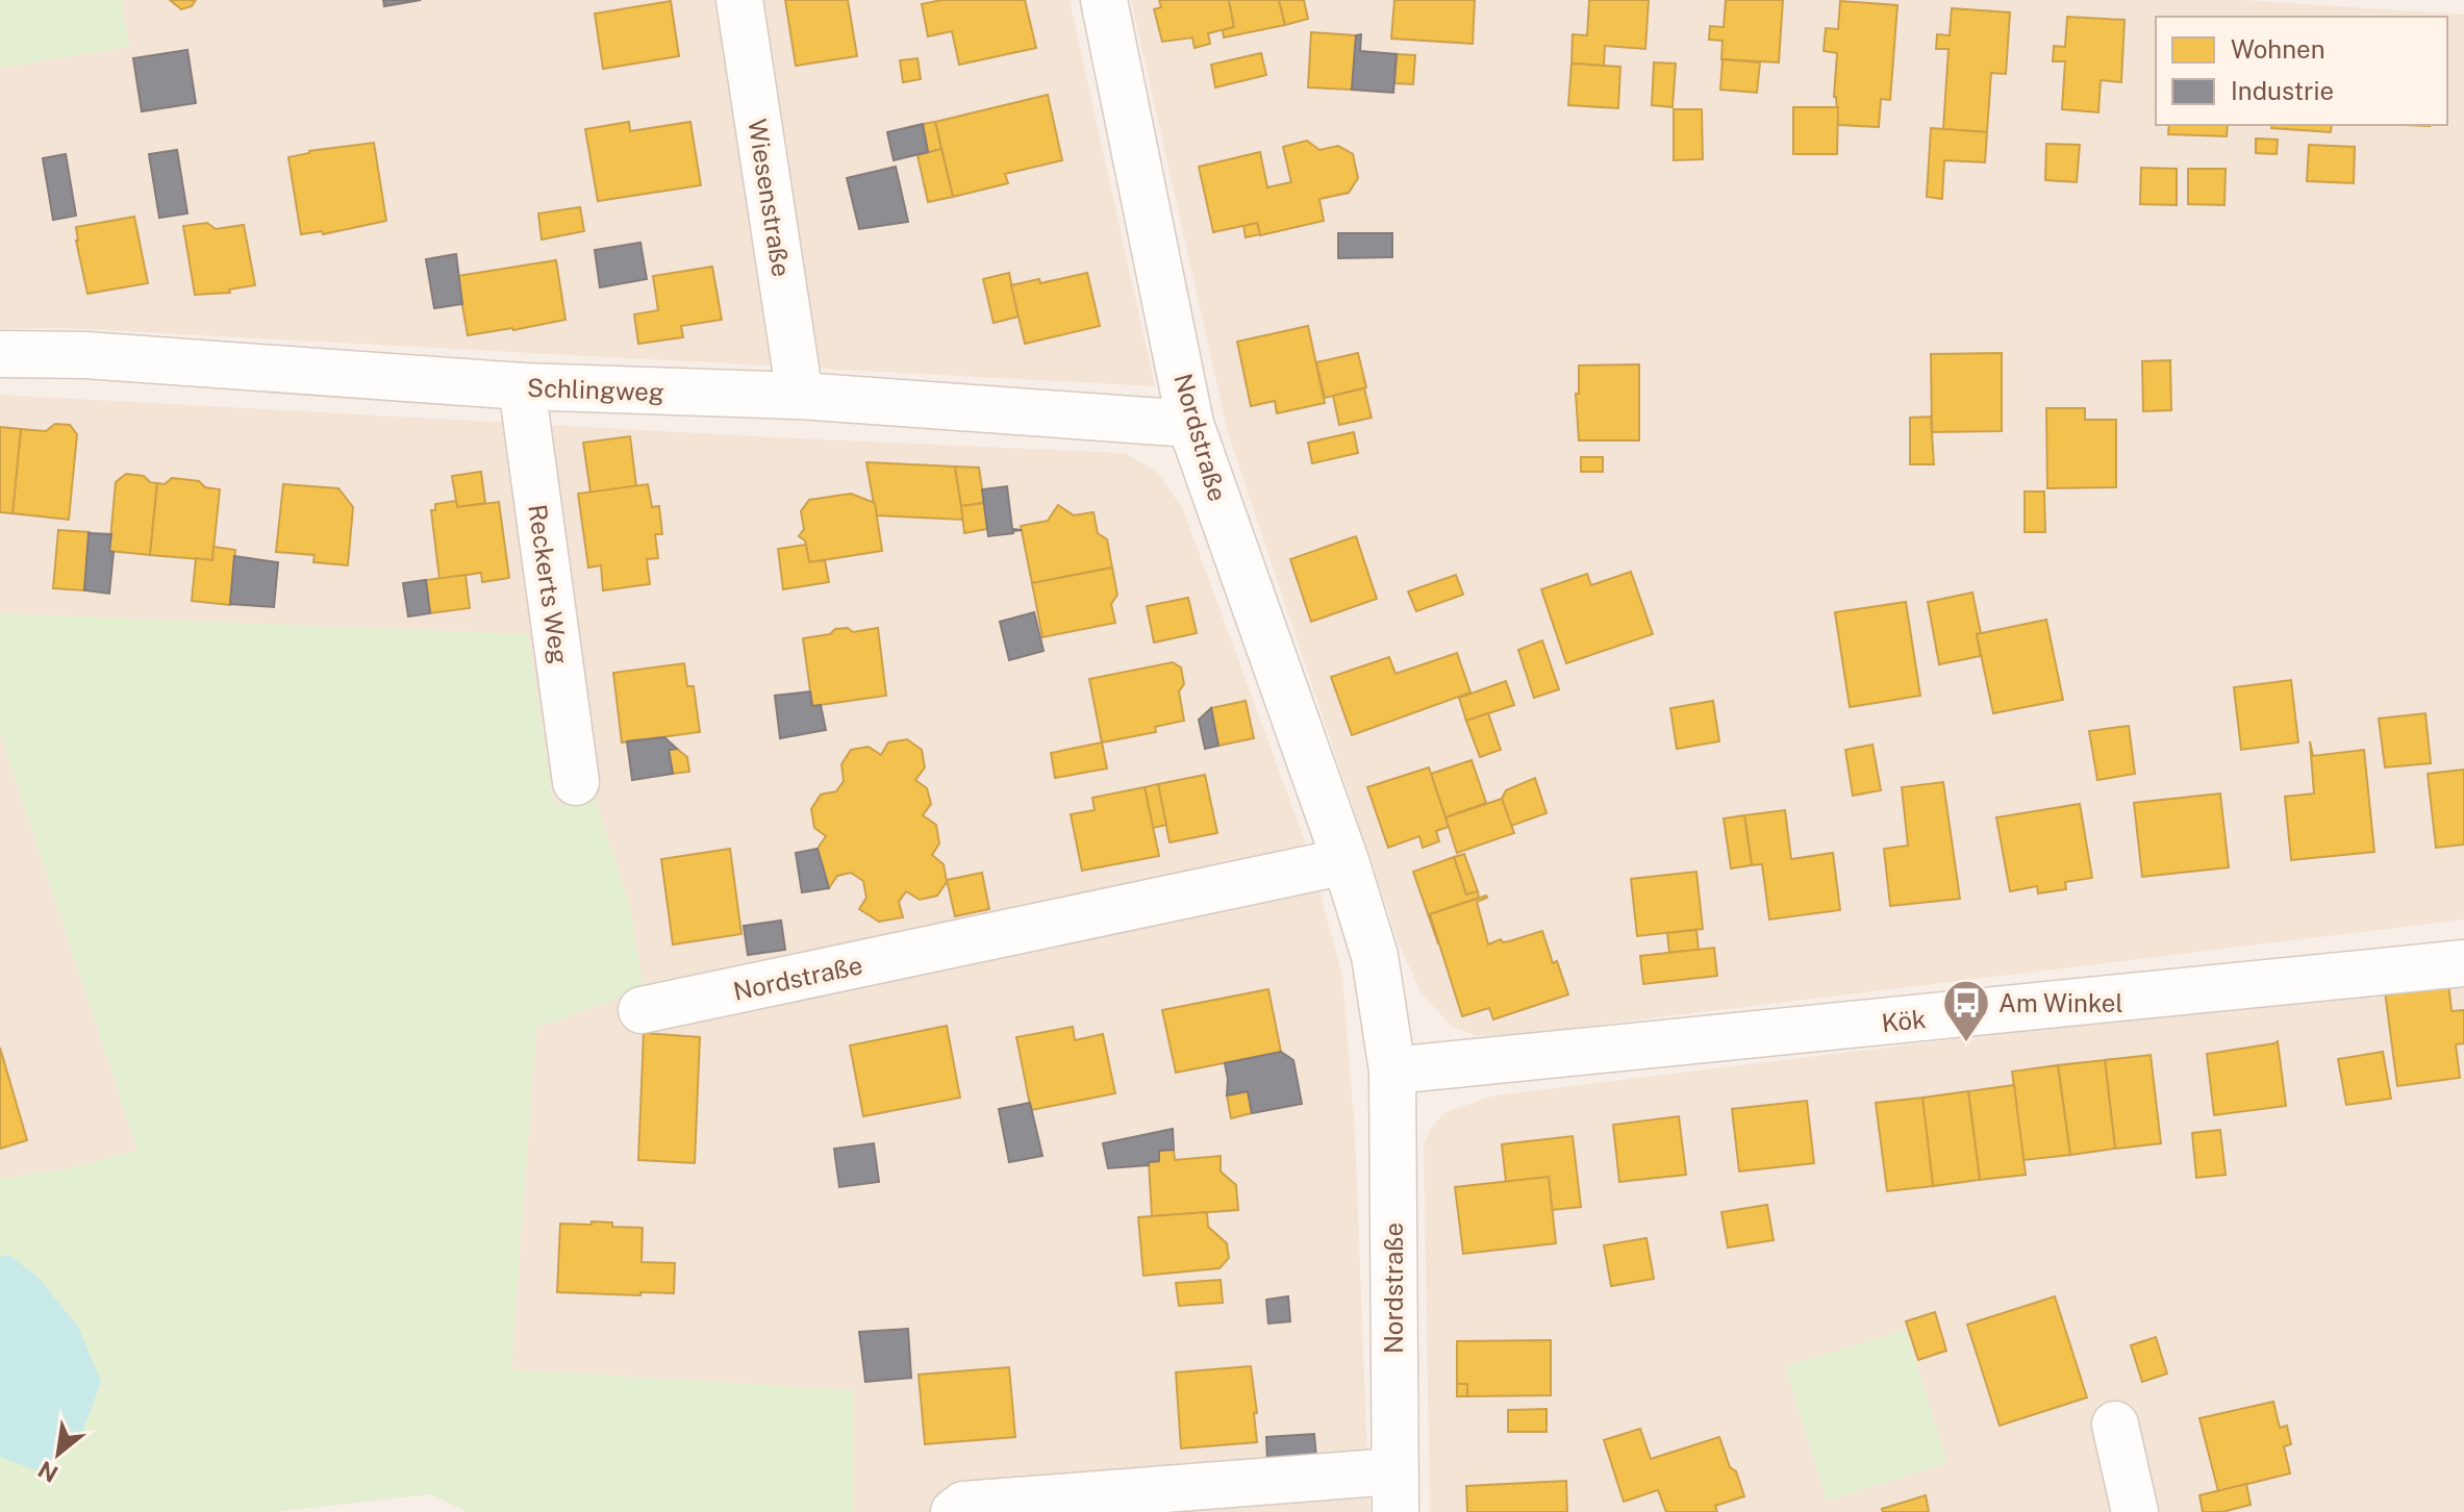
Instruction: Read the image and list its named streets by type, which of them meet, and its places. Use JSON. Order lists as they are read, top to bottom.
{
  "streets": {
    "street": [
      "Wiesenstraße",
      "Schlingweg",
      "Nordstraße",
      "Reckerts Weg",
      "Kök"
    ]
  },
  "crossings": [
    ["Wiesenstraße", "Schlingweg"],
    ["Schlingweg", "Nordstraße"],
    ["Schlingweg", "Reckerts Weg"],
    ["Nordstraße", "Kök"]
  ],
  "places": {
    "bus stop": ["Am Winkel"]
  },
  "legend": ["Wohnen", "Industrie"],
  "north": "bottom left"
}
